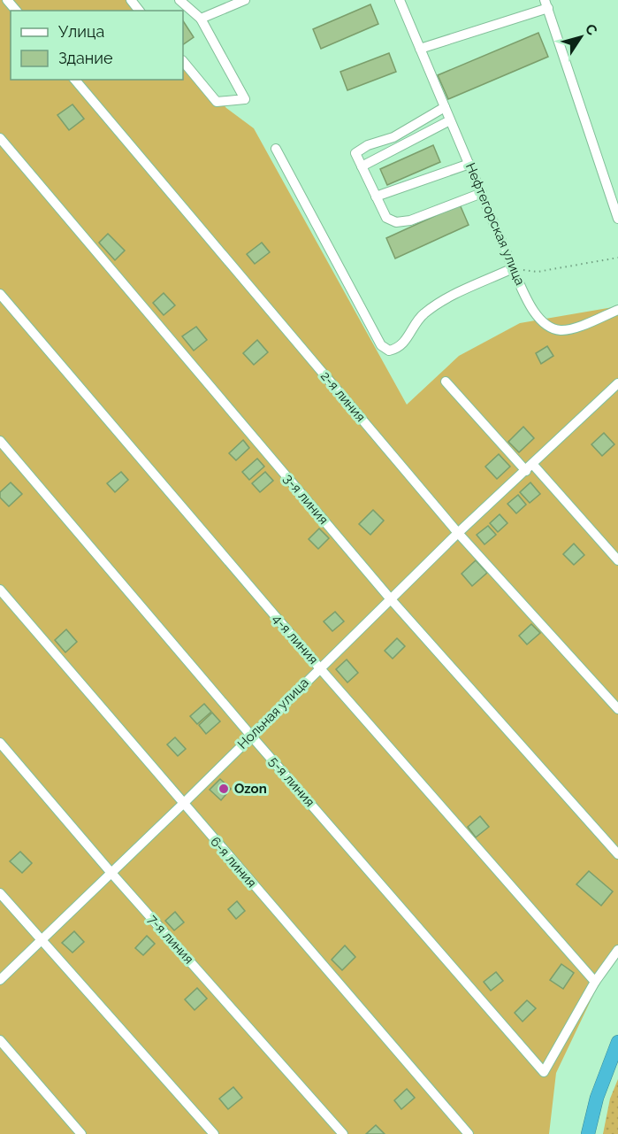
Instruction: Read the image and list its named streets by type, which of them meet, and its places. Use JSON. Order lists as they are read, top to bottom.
{
  "streets": {
    "street": [
      "Нефтегорская улица",
      "2-я линия",
      "3-я линия",
      "4-я линия",
      "Нольная улица",
      "5-я линия",
      "6-я линия",
      "7-я линия"
    ]
  },
  "crossings": [
    ["2-я линия", "Нольная улица"],
    ["3-я линия", "Нольная улица"],
    ["4-я линия", "Нольная улица"],
    ["4-я линия", "5-я линия"],
    ["Нольная улица", "5-я линия"],
    ["Нольная улица", "6-я линия"],
    ["Нольная улица", "7-я линия"]
  ],
  "places": ["Ozon"],
  "legend": ["Улица", "Здание"],
  "north": "top right"
}
